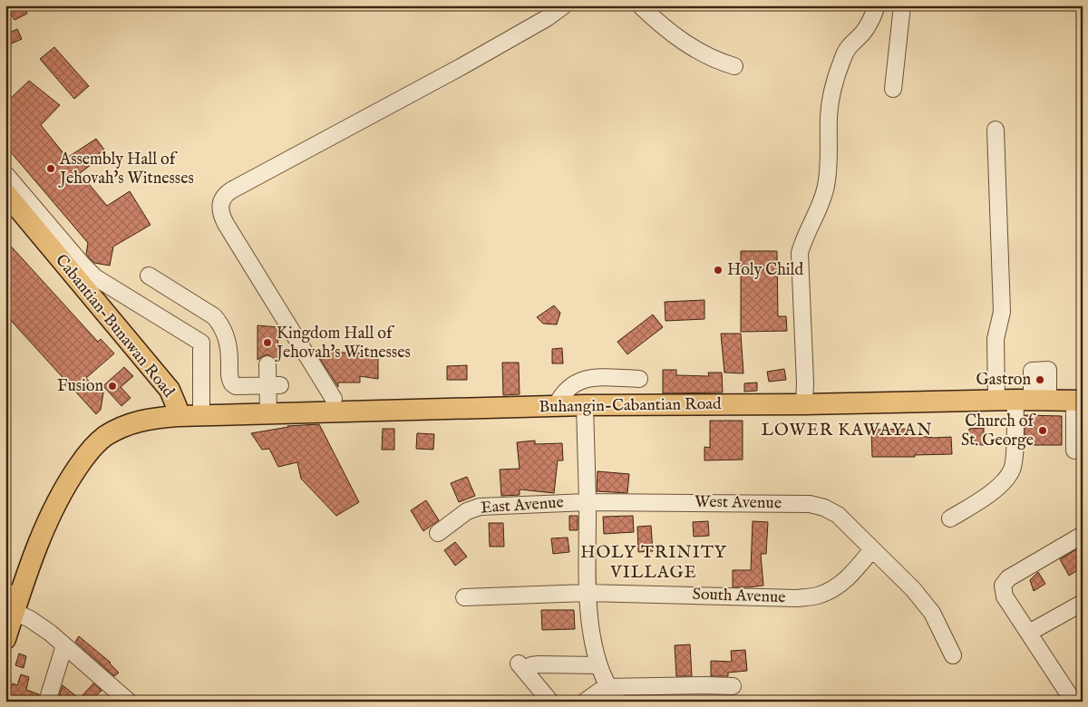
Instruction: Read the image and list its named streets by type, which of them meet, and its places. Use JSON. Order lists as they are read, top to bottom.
{
  "streets": {
    "main road": ["Cabantian-Bunawan Road", "Buhangin-Cabantian Road"],
    "street": ["West Avenue", "East Avenue", "South Avenue"]
  },
  "crossings": [
    ["Cabantian-Bunawan Road", "Buhangin-Cabantian Road"],
    ["West Avenue", "East Avenue"],
    ["West Avenue", "South Avenue"]
  ],
  "districts": ["LOWER KAWAYAN", "HOLY TRINITY VILLAGE"],
  "places": [
    "Assembly Hall of Jehovah's Witnesses",
    "Holy Child",
    "Kingdom Hall of Jehovah's Witnesses",
    "Gastron",
    "Fusion",
    "Church of St. George"
  ]
}
